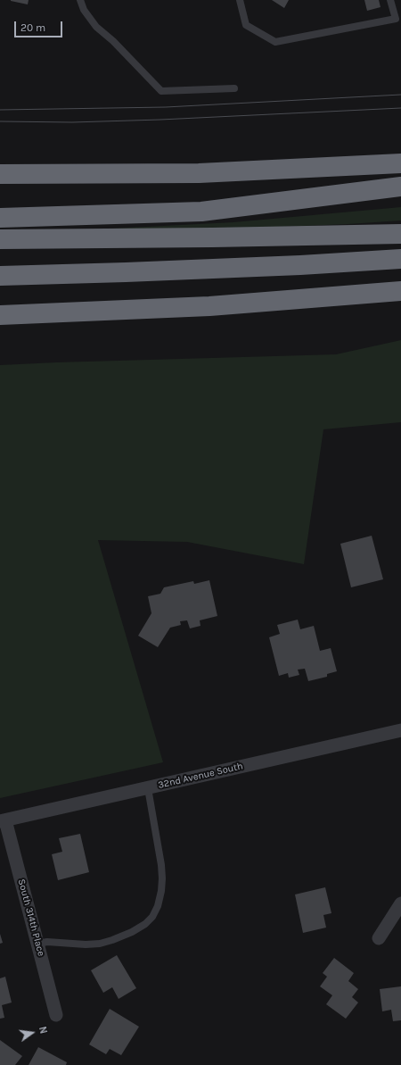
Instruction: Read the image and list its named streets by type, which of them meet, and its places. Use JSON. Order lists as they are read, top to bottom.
{
  "streets": {
    "street": ["32nd Avenue South", "South 314th Place"]
  },
  "crossings": [
    ["32nd Avenue South", "South 314th Place"]
  ],
  "scale_bar": "20 m",
  "north": "right"
}
